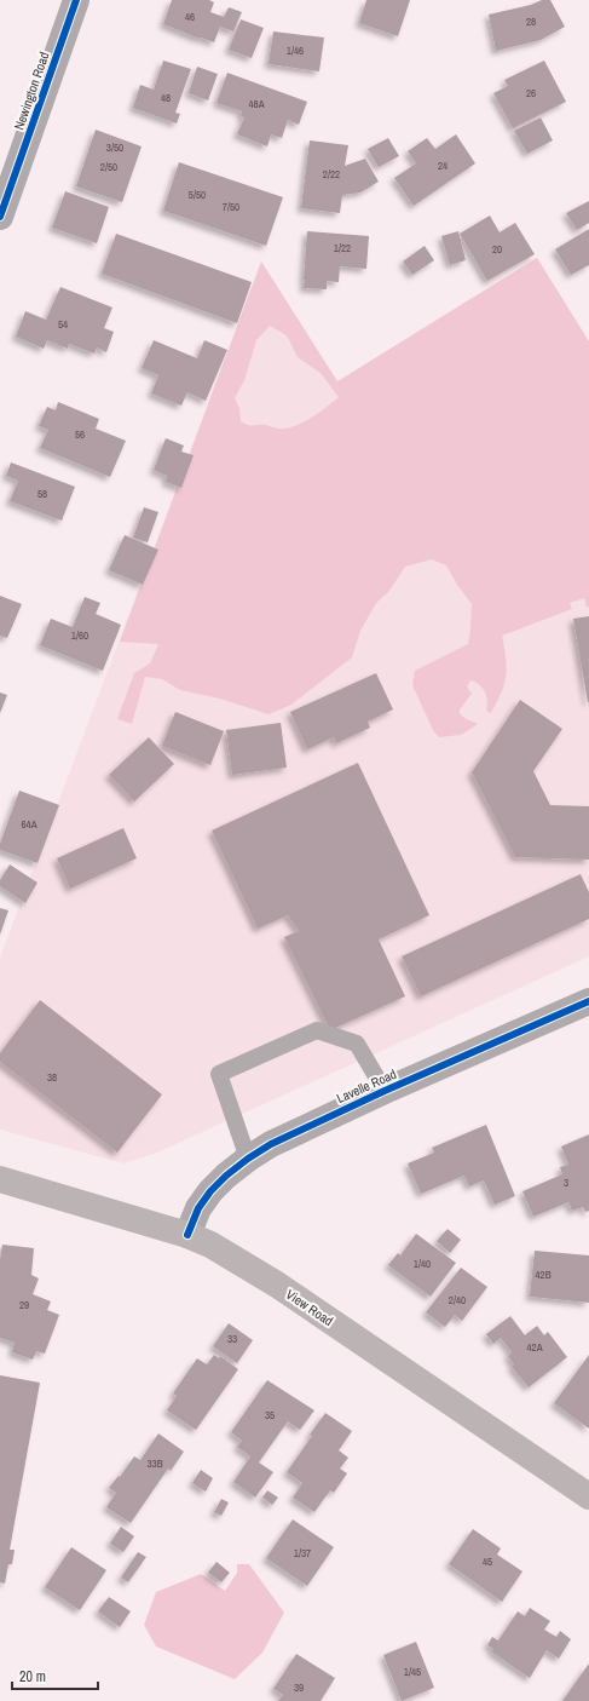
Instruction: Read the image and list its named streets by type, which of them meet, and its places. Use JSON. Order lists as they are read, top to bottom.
{
  "streets": {
    "main road": ["View Road"],
    "street": ["Newington Road", "Lavelle Road"]
  },
  "crossings": [
    ["Lavelle Road", "View Road"]
  ],
  "house_numbers": [
    "46",
    "28",
    "1/46",
    "26",
    "48",
    "48A",
    "3/50",
    "24",
    "2/50",
    "2/22",
    "5/50",
    "7/50",
    "1/22",
    "20",
    "54",
    "56",
    "58",
    "1/60",
    "64A",
    "38",
    "3",
    "1/40",
    "42B",
    "2/40",
    "29",
    "33",
    "42A",
    "35",
    "33B",
    "1/37",
    "45",
    "1/45",
    "39"
  ],
  "scale_bar": "20 m"
}
